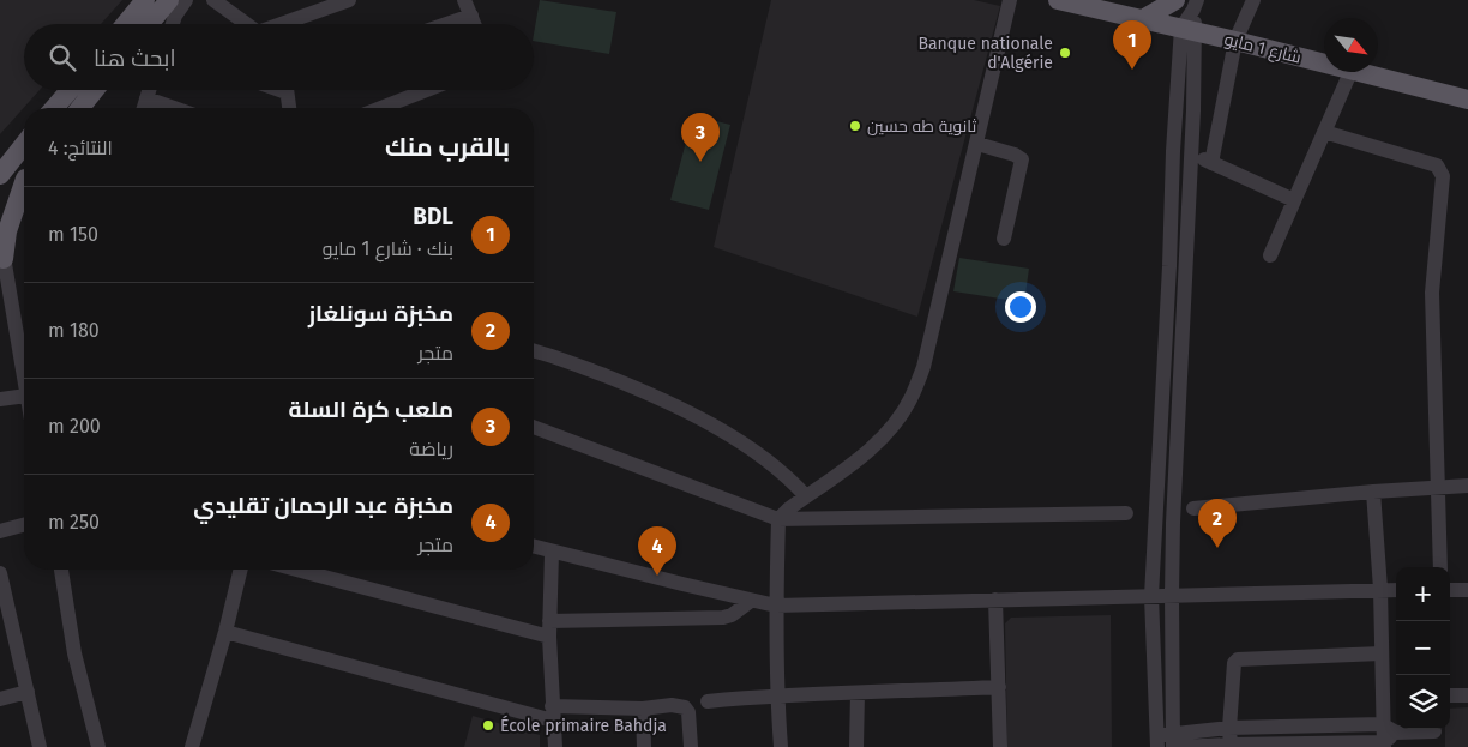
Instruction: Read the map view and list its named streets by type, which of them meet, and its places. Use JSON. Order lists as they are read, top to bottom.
{
  "streets": {
    "main road": ["شارع 1 مايو"]
  },
  "places": ["Banque nationale d'Algérie", "ثانوية طه حسين", "École primaire Bahdja"],
  "north": "bottom right",
  "page": {
    "pins": [
      "1",
      "3",
      "2",
      "4"
    ],
    "search": "ابحث هنا",
    "heading": ["بالقرب منك", "النتائج: 4"],
    "list": [
      {
        "mark": "1",
        "name": "BDL",
        "note": "بنك · شارع 1 مايو",
        "value": "150 m"
      },
      {
        "mark": "2",
        "name": "مخبزة سونلغاز",
        "note": "متجر",
        "value": "180 m"
      },
      {
        "mark": "3",
        "name": "ملعب كرة السلة",
        "note": "رياضة",
        "value": "200 m"
      },
      {
        "mark": "4",
        "name": "مخبزة عبد الرحمان تقليدي",
        "note": "متجر",
        "value": "250 m"
      }
    ],
    "map_buttons": ["+", "−"]
  }
}
